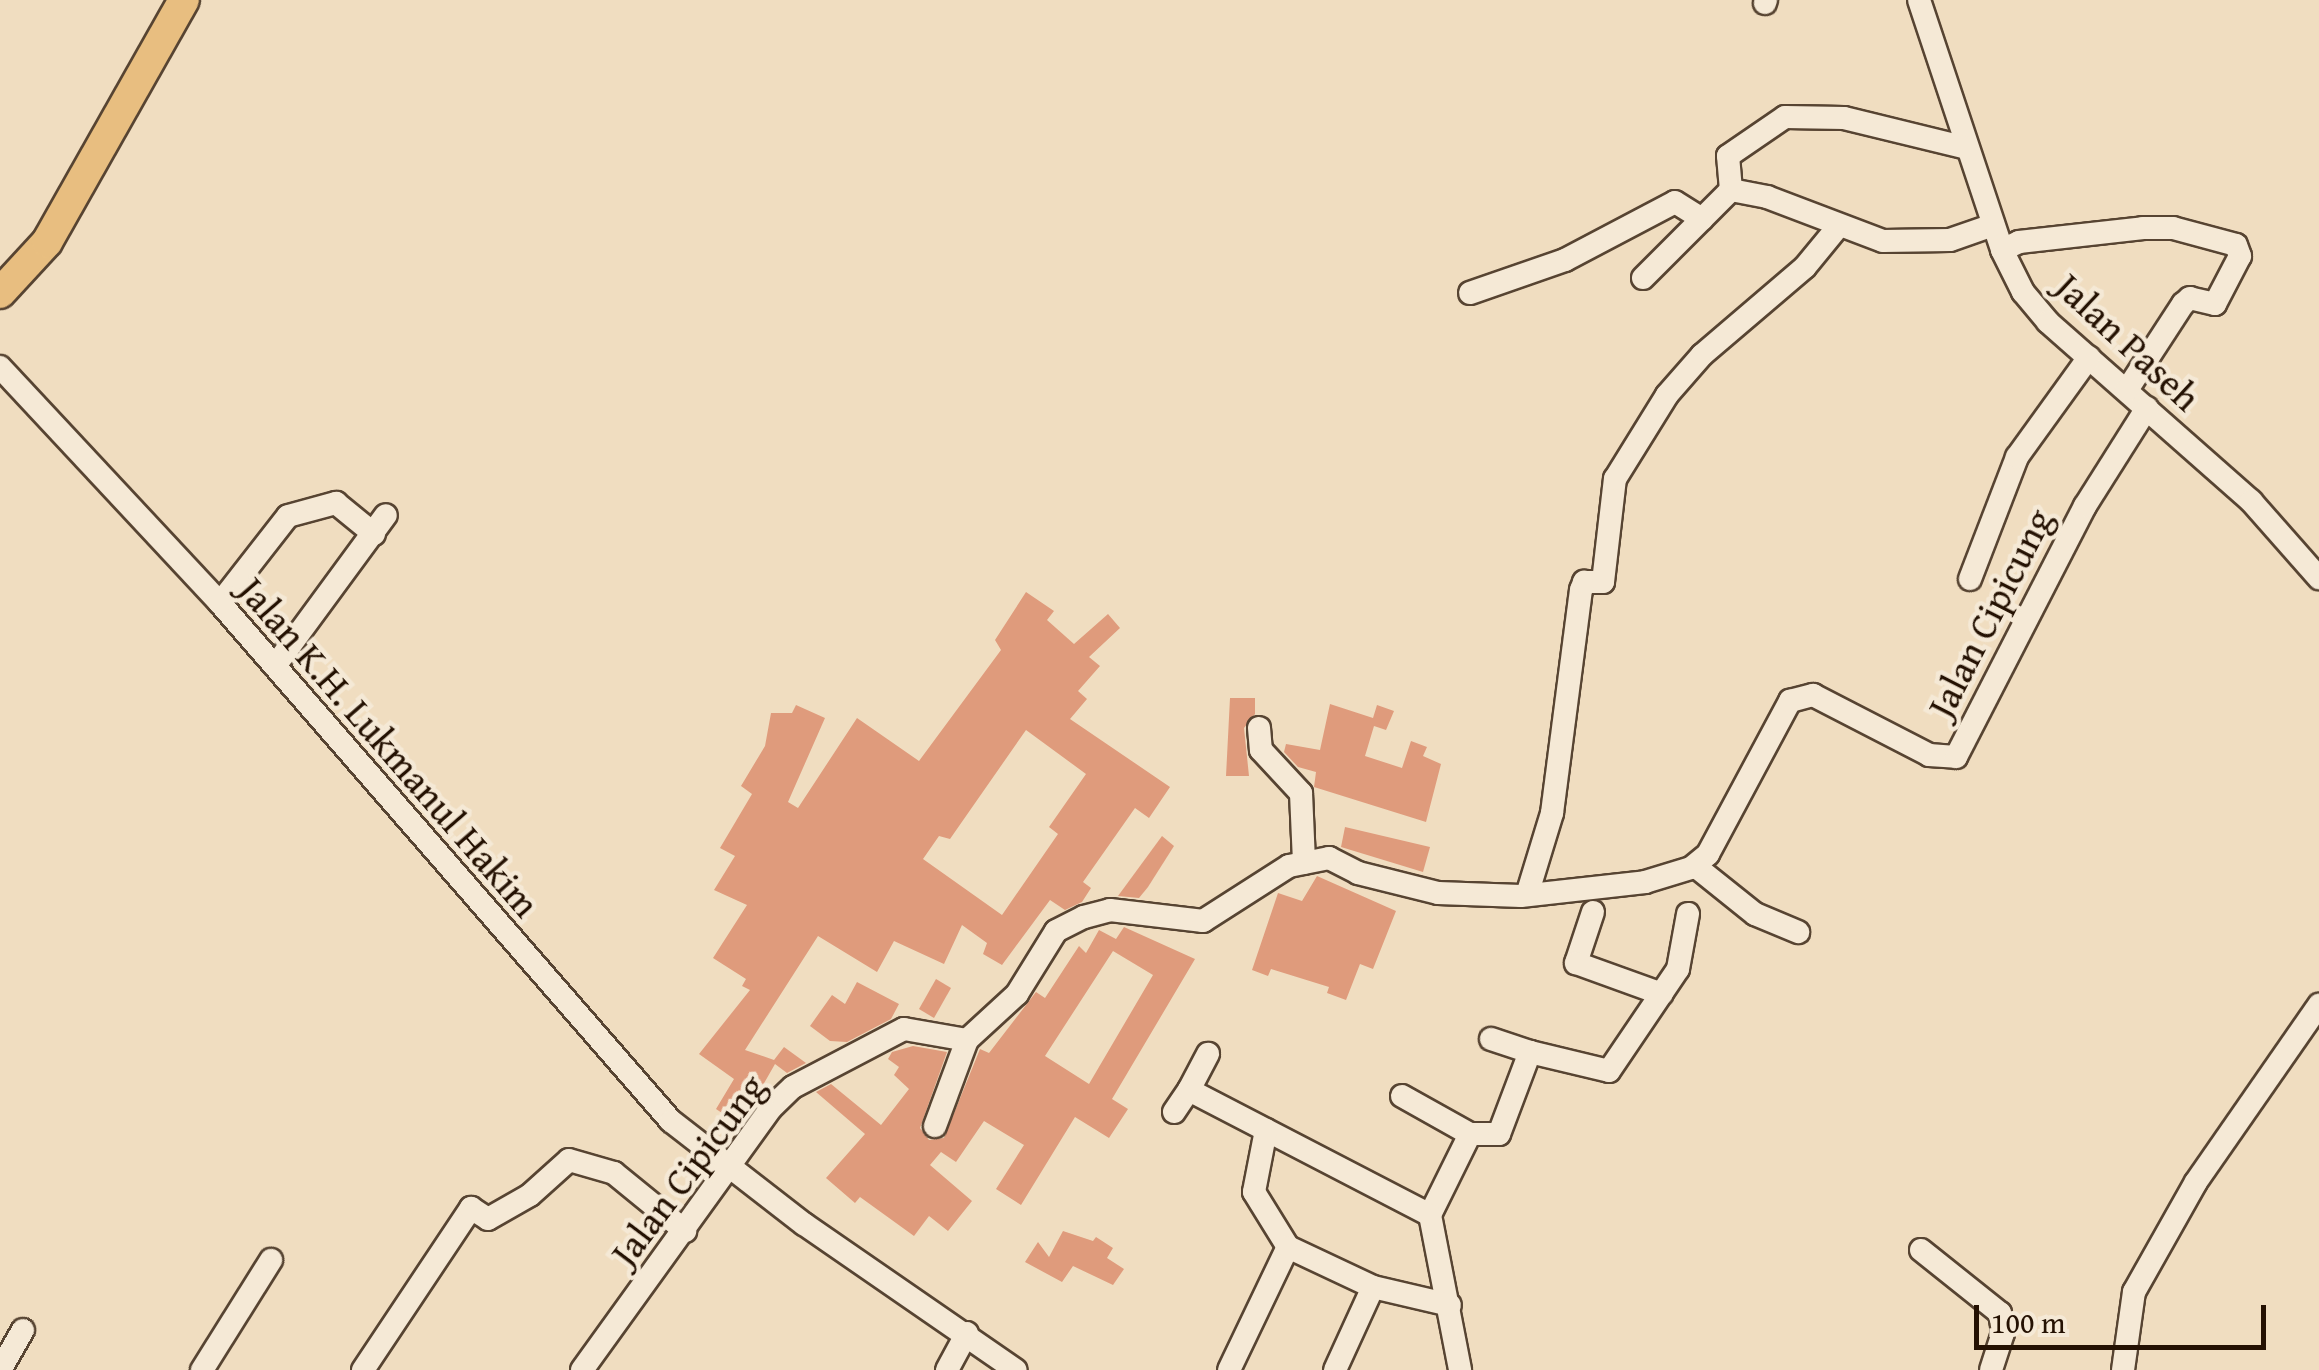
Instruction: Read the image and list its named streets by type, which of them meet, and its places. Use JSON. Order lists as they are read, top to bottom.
{
  "streets": {
    "street": ["Jalan Paseh", "Jalan Cipicung", "Jalan K.H. Lukmanul Hakim"]
  },
  "crossings": [
    ["Jalan Paseh", "Jalan Cipicung"],
    ["Jalan Cipicung", "Jalan K.H. Lukmanul Hakim"]
  ],
  "scale_bar": "100 m"
}
